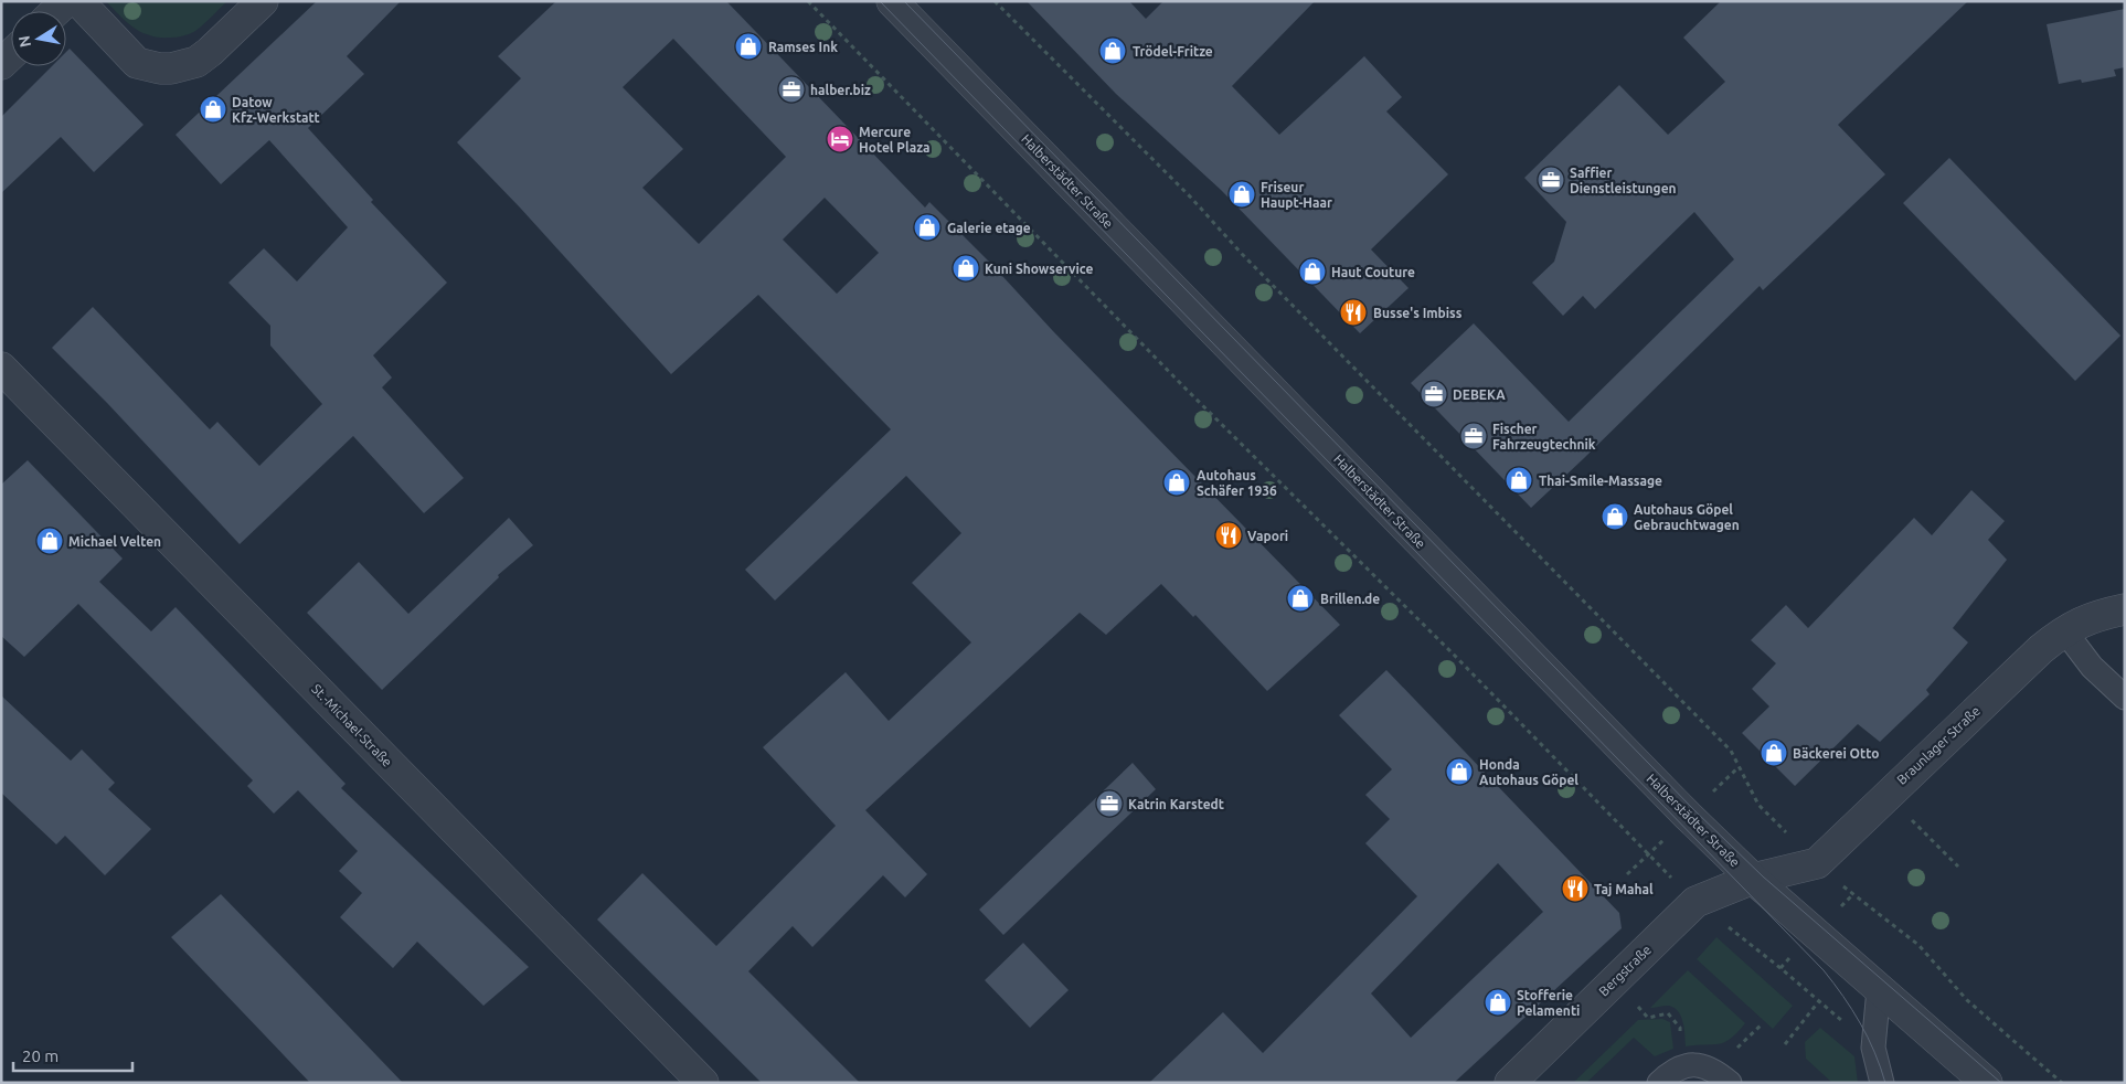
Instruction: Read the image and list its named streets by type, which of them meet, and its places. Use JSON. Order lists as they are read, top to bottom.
{
  "streets": {
    "street": [
      "Halberstädter Straße",
      "St.-Michael-Straße",
      "Braunlager Straße",
      "Bergstraße"
    ]
  },
  "crossings": [
    ["Halberstädter Straße", "Braunlager Straße"],
    ["Halberstädter Straße", "Bergstraße"],
    ["Braunlager Straße", "Bergstraße"]
  ],
  "places": {
    "shop": [
      "Ramses Ink",
      "Trödel-Fritze",
      "Datow Kfz-Werkstatt",
      "Friseur Haupt-Haar",
      "Galerie etage",
      "Kuni Showservice",
      "Haut Couture",
      "Thai-Smile-Massage",
      "Autohaus Schäfer 1936",
      "Autohaus Göpel Gebrauchtwagen",
      "Michael Velten",
      "Brillen.de",
      "Bäckerei Otto",
      "Honda Autohaus Göpel",
      "Stofferie Pelamenti"
    ],
    "office": [
      "halber.biz",
      "Saffier Dienstleistungen",
      "DEBEKA",
      "Fischer Fahrzeugtechnik",
      "Katrin Karstedt"
    ],
    "hotel": ["Mercure Hotel Plaza"],
    "restaurant": ["Busse's Imbiss", "Vapori", "Taj Mahal"]
  },
  "scale_bar": "20 m",
  "north": "left"
}
